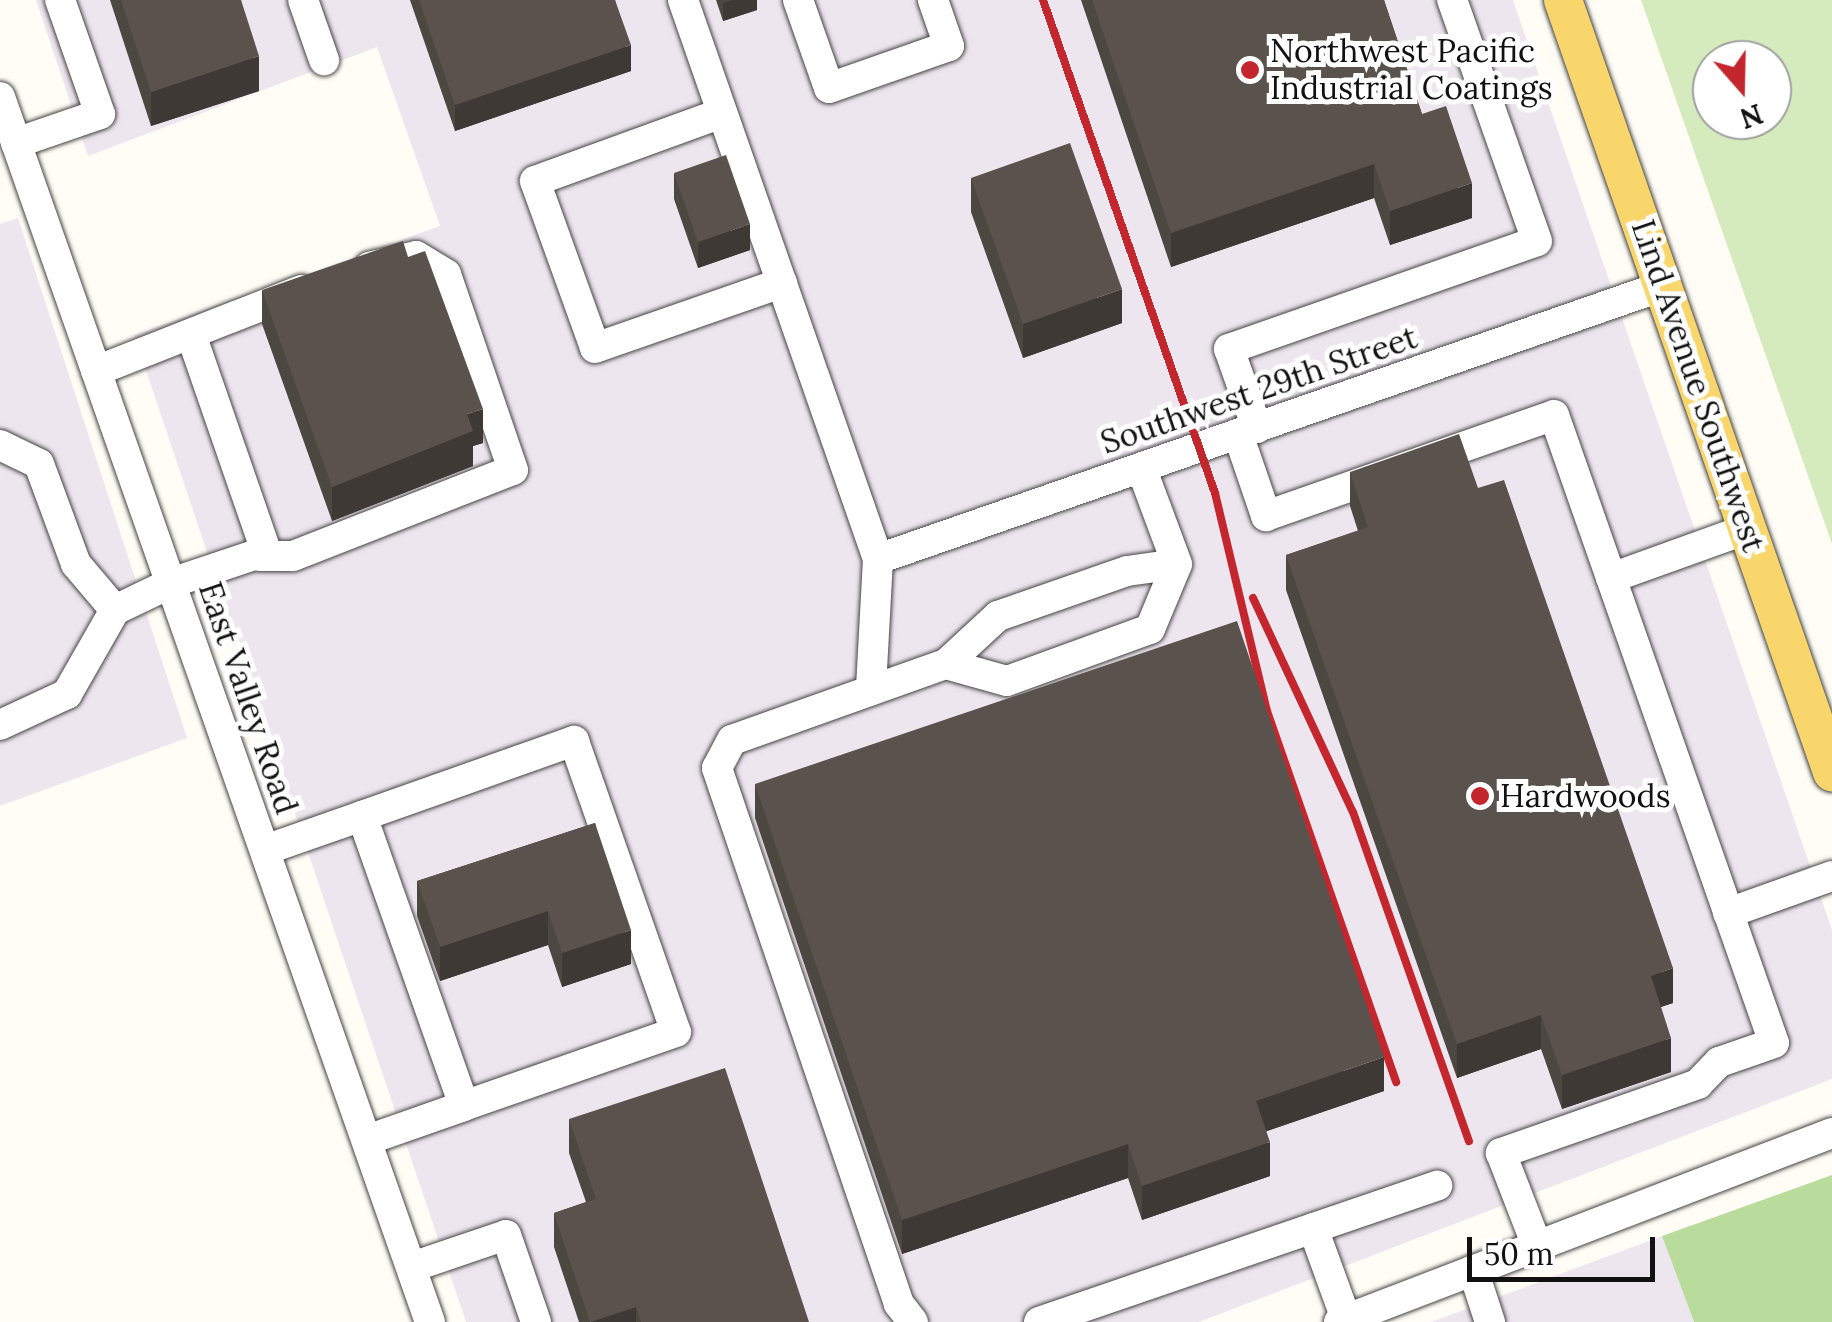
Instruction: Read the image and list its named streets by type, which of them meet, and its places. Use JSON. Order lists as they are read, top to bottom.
{
  "streets": {
    "main road": ["Lind Avenue Southwest"],
    "street": ["Southwest 29th Street", "East Valley Road"]
  },
  "crossings": [
    ["Lind Avenue Southwest", "Southwest 29th Street"]
  ],
  "places": ["Northwest Pacific Industrial Coatings", "Hardwoods"],
  "scale_bar": "50 m",
  "north": "bottom"
}
